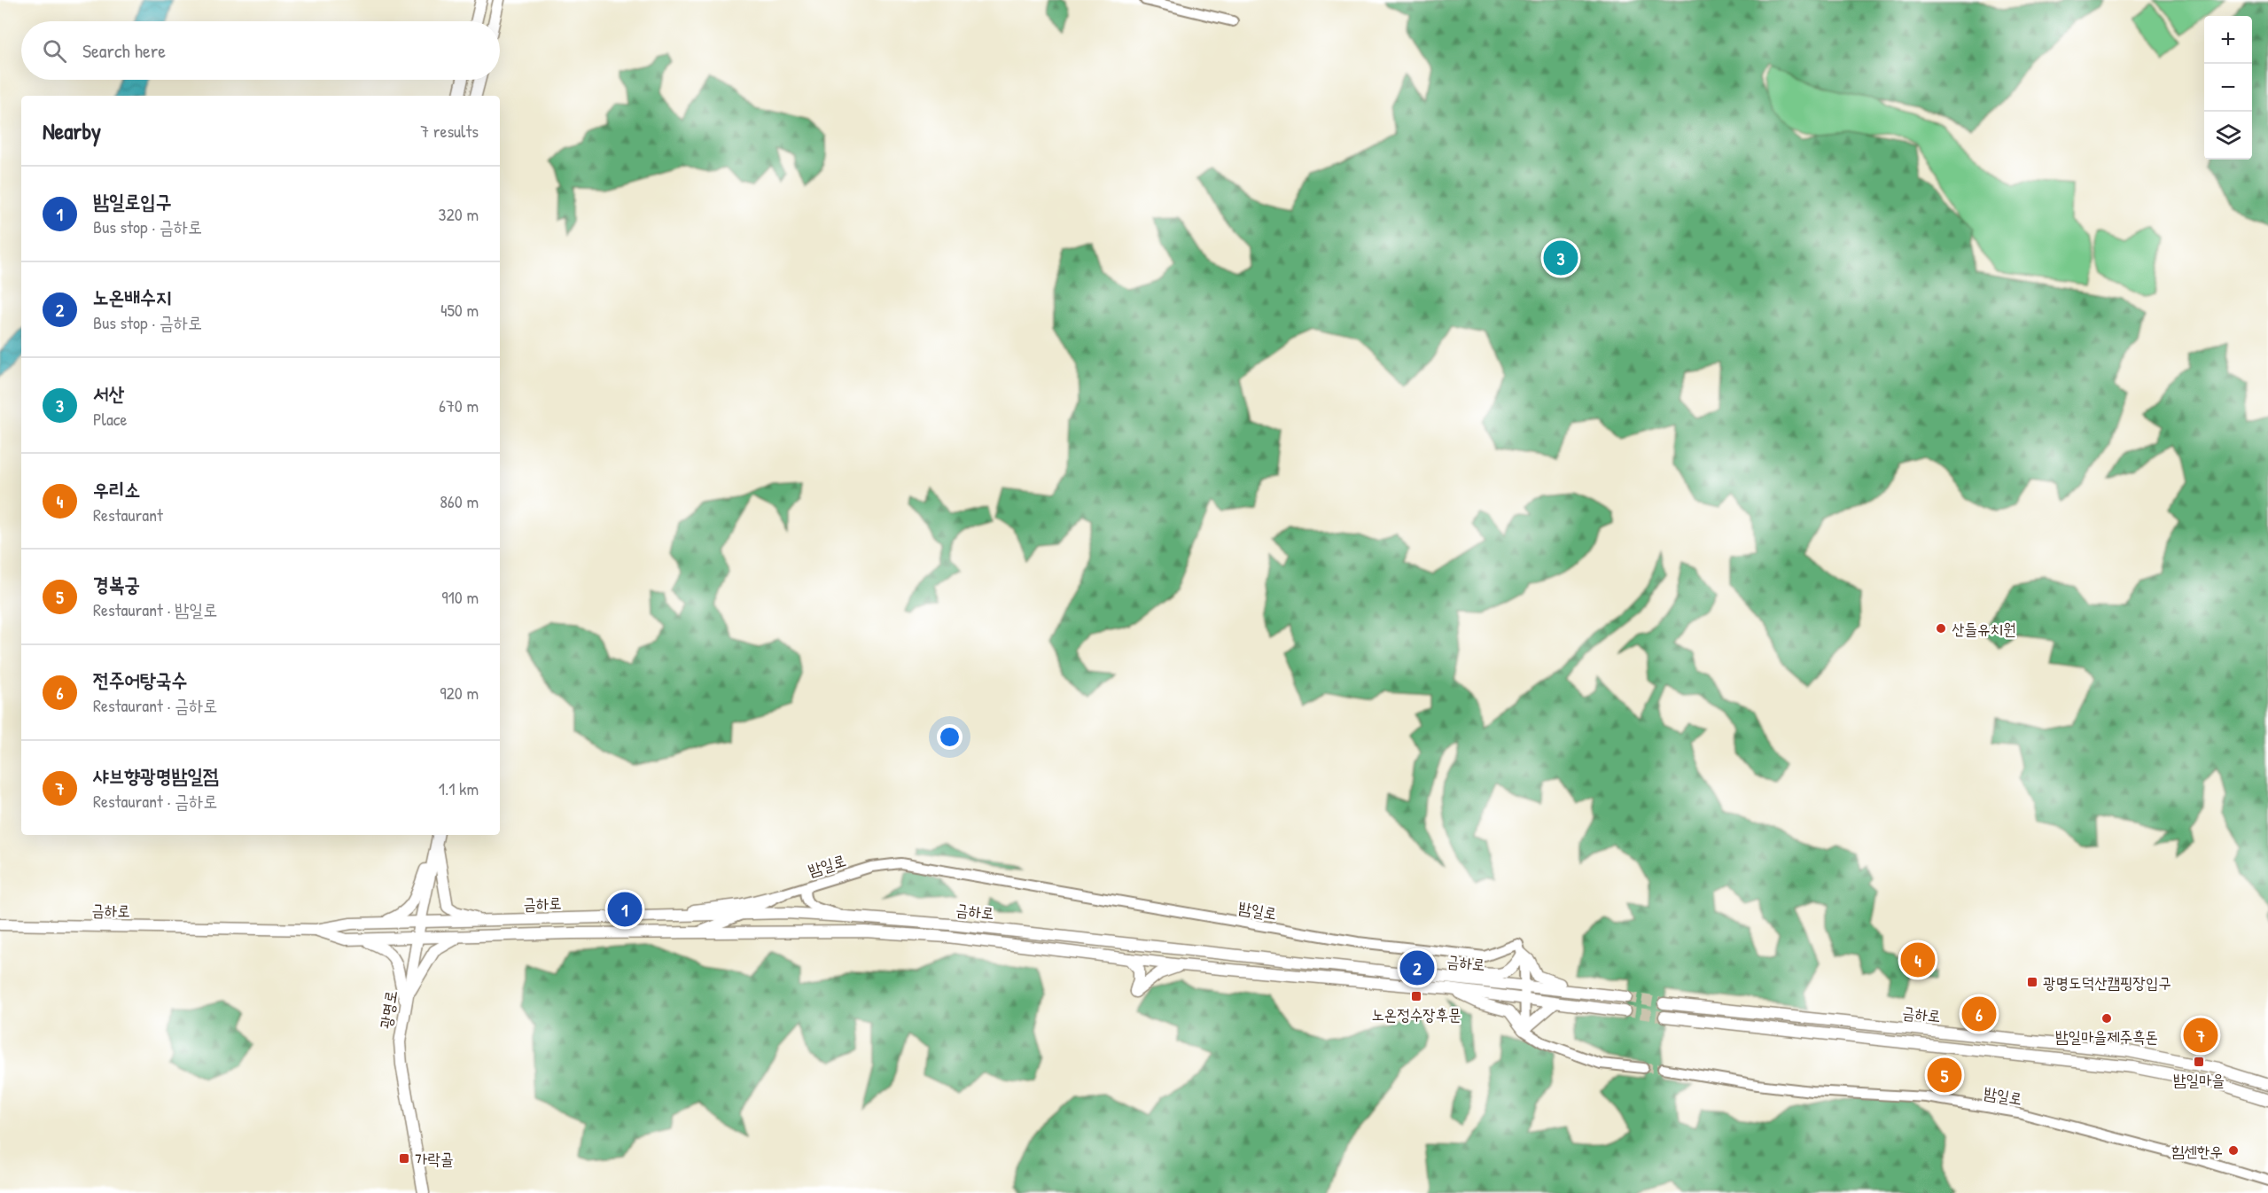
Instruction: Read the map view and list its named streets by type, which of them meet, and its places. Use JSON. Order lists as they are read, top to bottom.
{
  "streets": {
    "main road": ["금하로", "광명로"],
    "street": ["밤일로"]
  },
  "crossings": [
    ["밤일로", "금하로"],
    ["금하로", "광명로"]
  ],
  "places": {
    "other": ["산들유치원", "밤일마을제주흑돈", "힘센한우"],
    "transit": [
      "광명도덕산캠핑장입구",
      "노온정수장후문",
      "밤일마을",
      "가락골"
    ]
  },
  "page": {
    "map_buttons": ["+", "−"],
    "search": "Search here",
    "heading": ["Nearby", "7 results"],
    "list": [
      {
        "mark": "1",
        "name": "밤일로입구",
        "note": "Bus stop · 금하로",
        "value": "320 m"
      },
      {
        "mark": "2",
        "name": "노온배수지",
        "note": "Bus stop · 금하로",
        "value": "450 m"
      },
      {
        "mark": "3",
        "name": "서산",
        "note": "Place",
        "value": "670 m"
      },
      {
        "mark": "4",
        "name": "우리소",
        "note": "Restaurant",
        "value": "860 m"
      },
      {
        "mark": "5",
        "name": "경복궁",
        "note": "Restaurant · 밤일로",
        "value": "910 m"
      },
      {
        "mark": "6",
        "name": "전주어탕국수",
        "note": "Restaurant · 금하로",
        "value": "920 m"
      },
      {
        "mark": "7",
        "name": "샤브향광명밤일점",
        "note": "Restaurant · 금하로",
        "value": "1.1 km"
      }
    ],
    "pins": [
      "3",
      "1",
      "4",
      "2",
      "6",
      "7",
      "5"
    ]
  }
}
